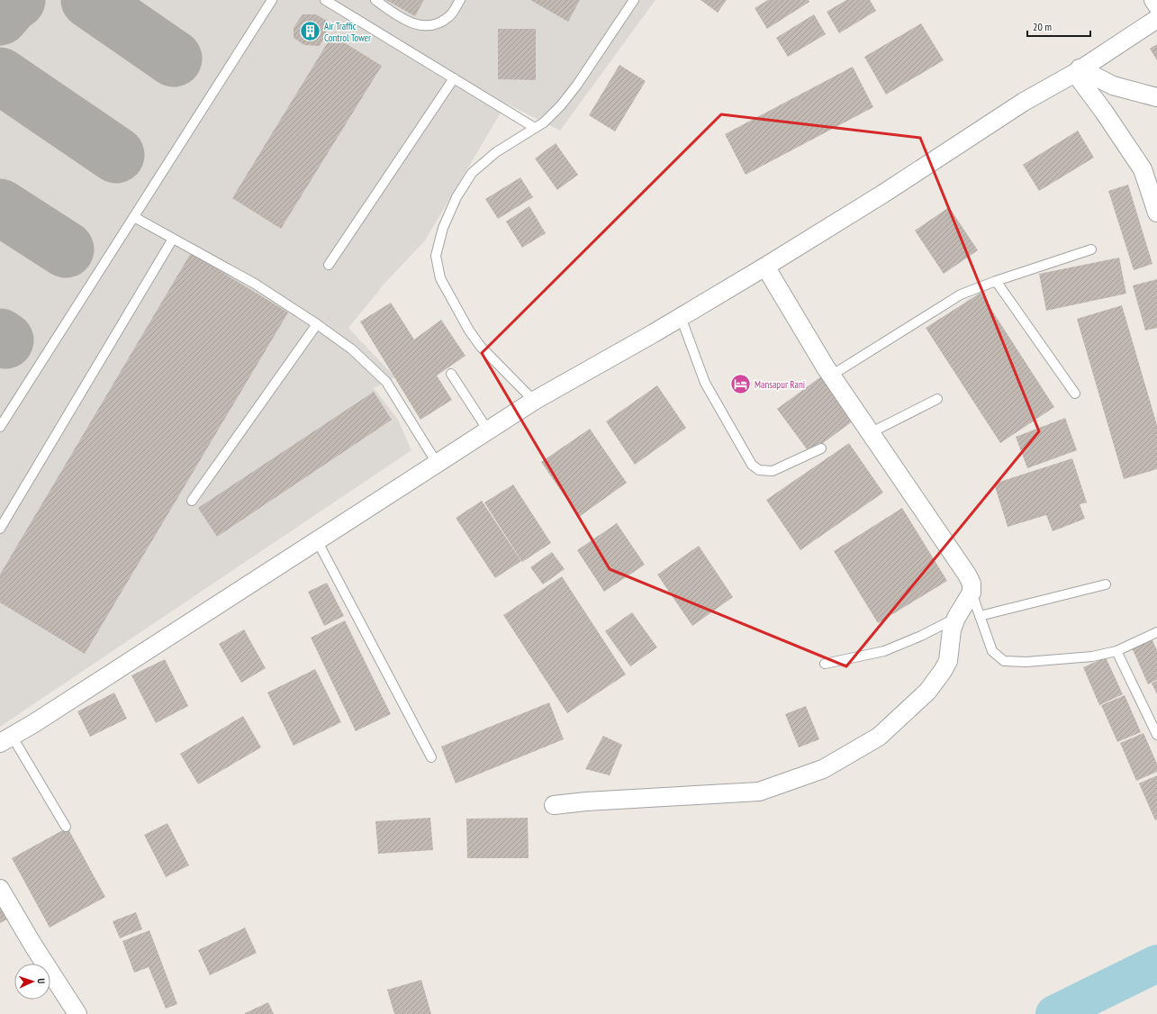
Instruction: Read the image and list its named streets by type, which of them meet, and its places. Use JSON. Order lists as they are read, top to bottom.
{
  "places": {
    "building": ["Air Traffic Control Tower"],
    "hotel": ["Mansapur Rani"]
  },
  "scale_bar": "20 m",
  "north": "right"
}
